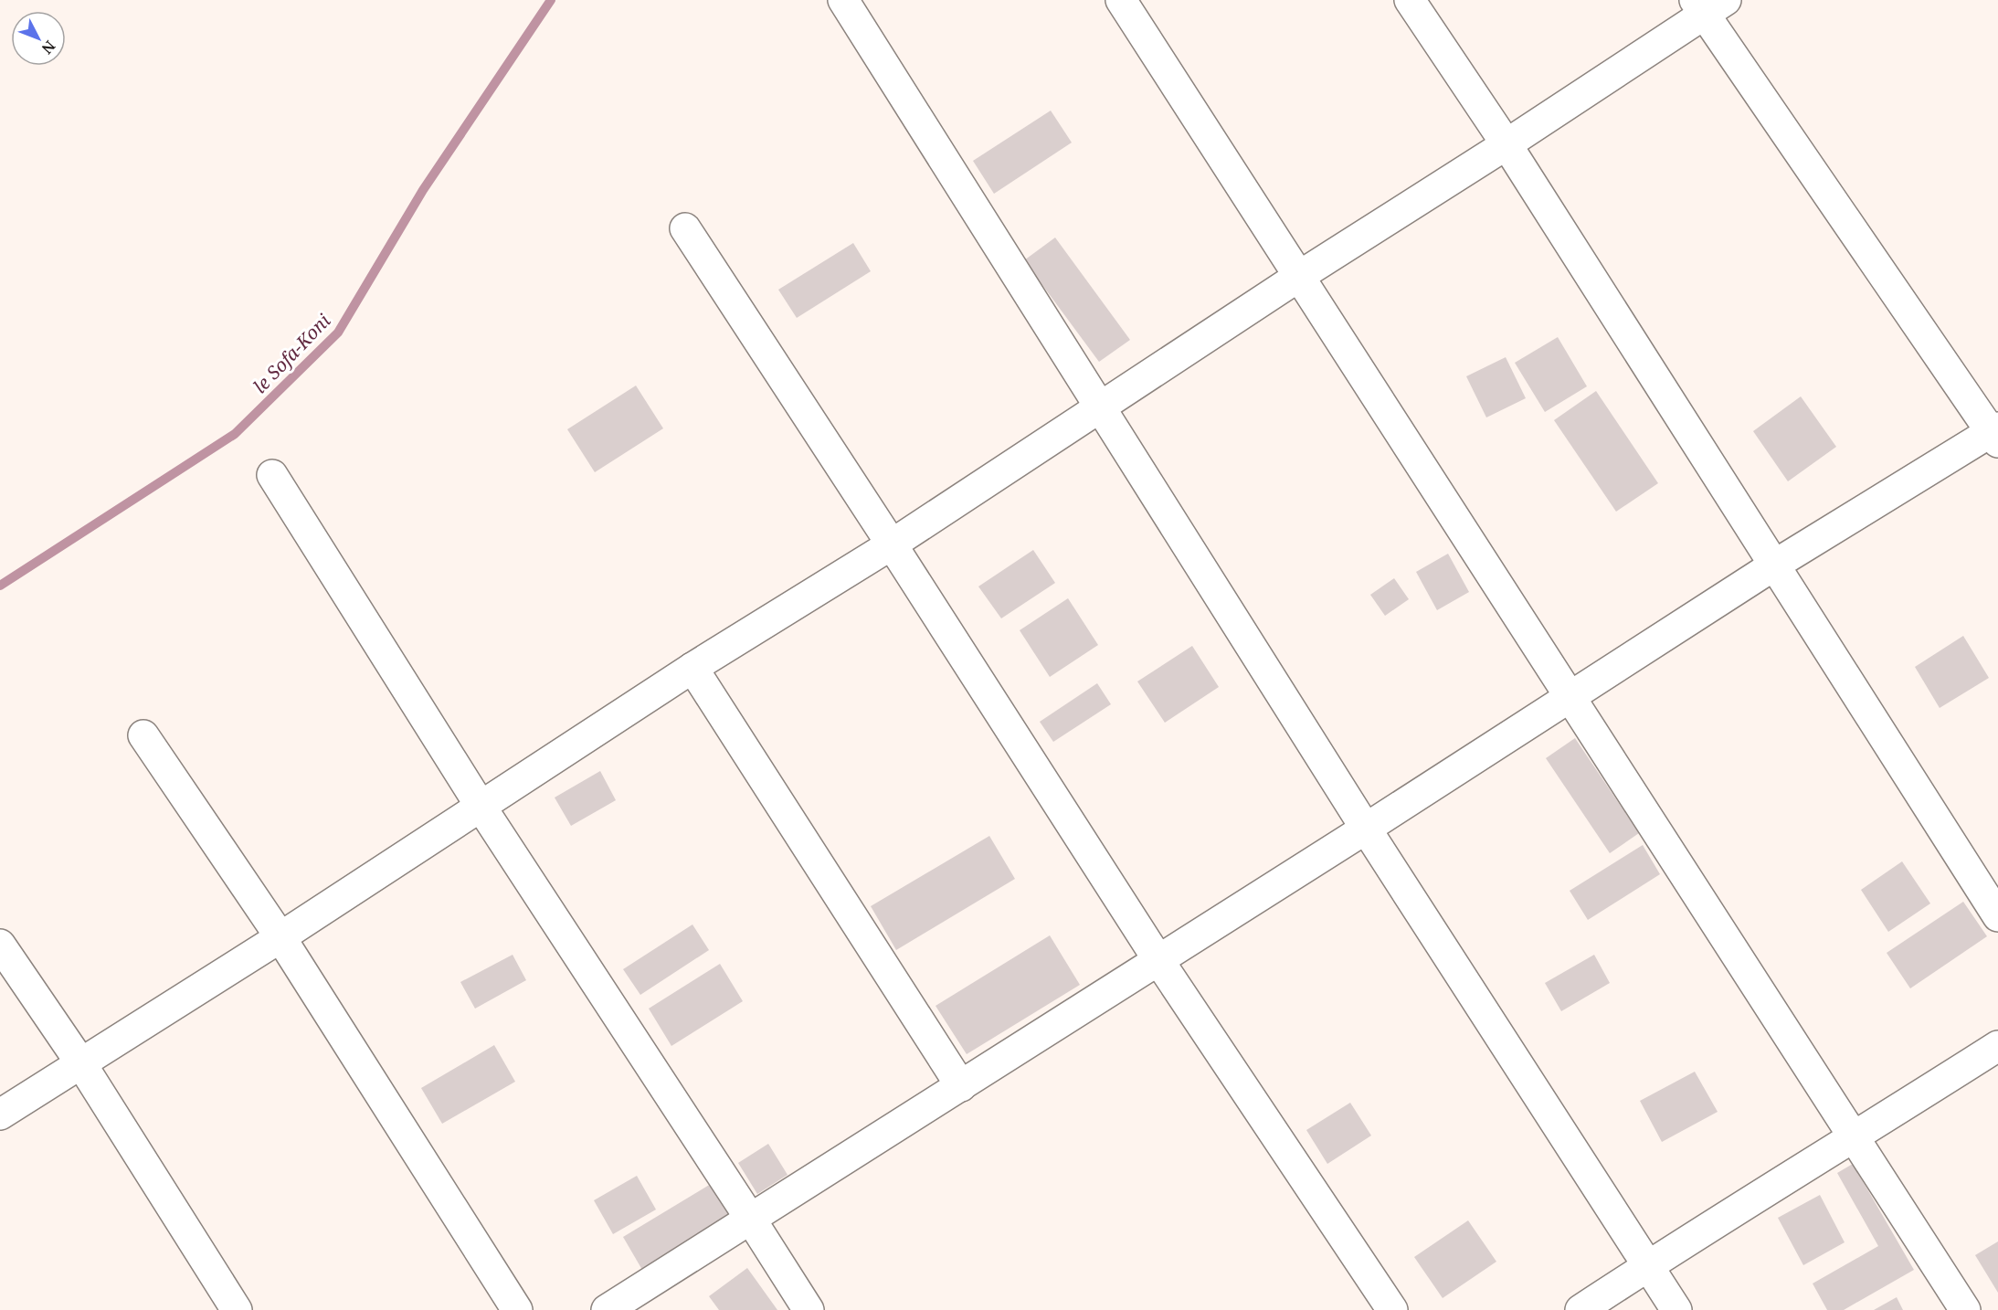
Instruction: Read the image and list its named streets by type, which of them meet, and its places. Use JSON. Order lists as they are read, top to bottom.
{
  "water": ["le Sofa-Koni"],
  "north": "bottom right"
}
